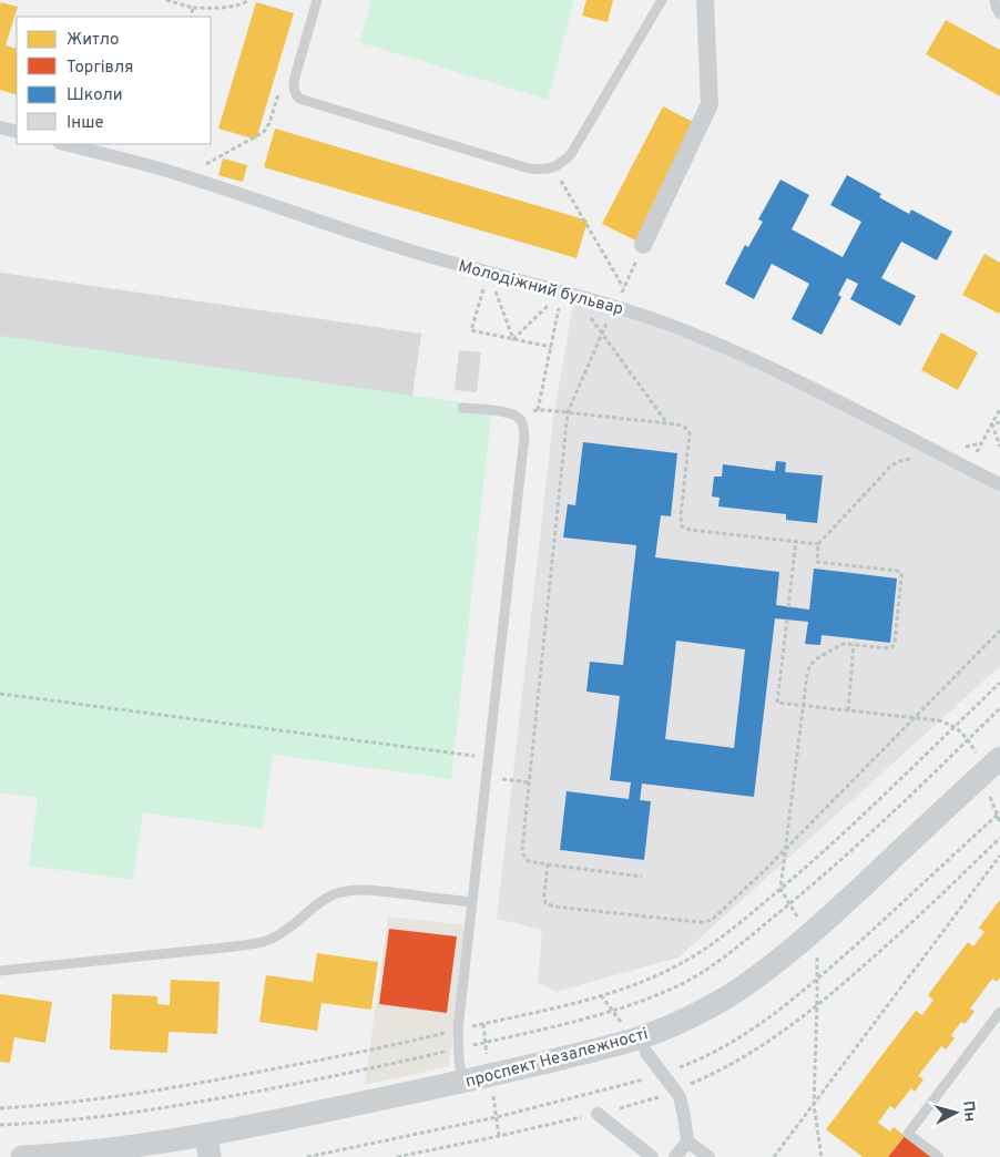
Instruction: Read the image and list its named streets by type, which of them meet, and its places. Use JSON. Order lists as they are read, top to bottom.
{
  "streets": {
    "street": ["Молодіжний бульвар", "проспект Незалежності"]
  },
  "legend": [
    "Житло",
    "Торгівля",
    "Школи",
    "Інше"
  ],
  "north": "right"
}
